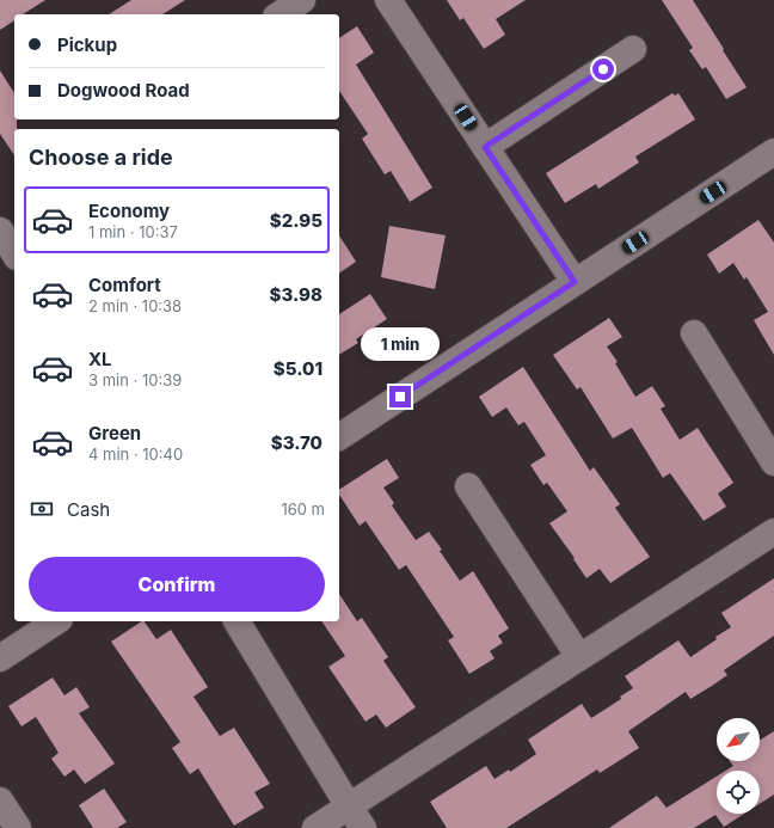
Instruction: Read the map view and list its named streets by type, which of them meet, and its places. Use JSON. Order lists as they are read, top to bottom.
{
  "north": "bottom left",
  "page": {
    "banner": ["Pickup", "Dogwood Road"],
    "heading": "Choose a ride",
    "list": [
      {
        "name": "Economy",
        "note": "1 min · 10:37",
        "value": "$2.95"
      },
      {
        "name": "Comfort",
        "note": "2 min · 10:38",
        "value": "$3.98"
      },
      {
        "name": "XL",
        "note": "3 min · 10:39",
        "value": "$5.01"
      },
      {
        "name": "Green",
        "note": "4 min · 10:40",
        "value": "$3.70"
      }
    ],
    "bubble": "1 min",
    "pay": ["Cash", "160 m"],
    "buttons": "Confirm"
  }
}
